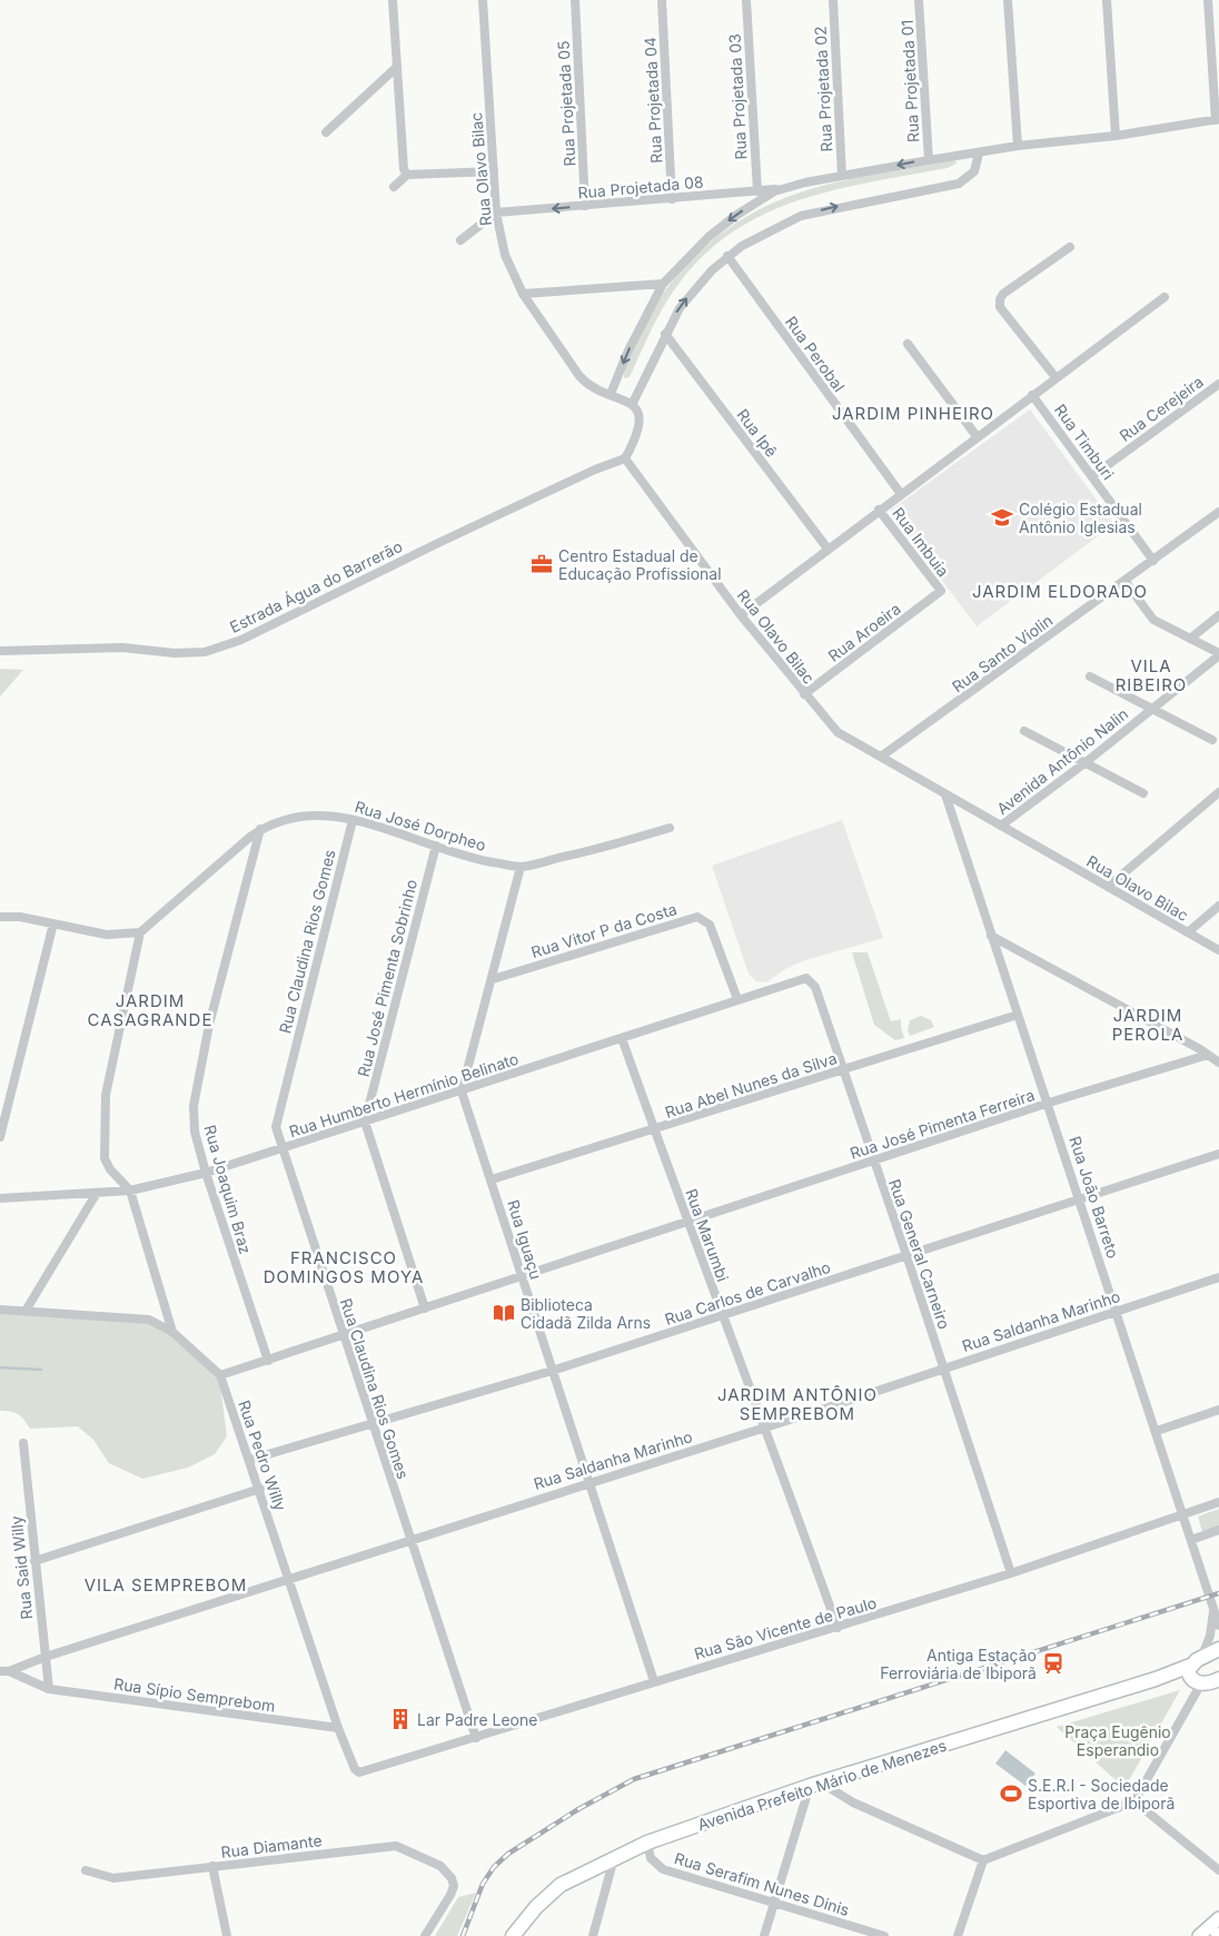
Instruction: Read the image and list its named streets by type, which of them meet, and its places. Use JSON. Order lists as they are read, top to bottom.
{
  "streets": {
    "main road": ["Avenida Prefeito Mário de Menezes"],
    "street": [
      "Rua Projetada 01",
      "Rua Projetada 02",
      "Rua Projetada 03",
      "Rua Projetada 04",
      "Rua Projetada 05",
      "Rua Olavo Bilac",
      "Rua Projetada 08",
      "Rua Perobal",
      "Rua Cerejeira",
      "Rua Ipê",
      "Rua Timburi",
      "Rua Imbuia",
      "Estrada Água do Barrerão",
      "Rua Aroeira",
      "Rua Santo Violin",
      "Avenida Antônio Nalin",
      "Rua José Dorpheo",
      "Rua Vitor P da Costa",
      "Rua Claudina Rios Gomes",
      "Rua José Pimenta Sobrinho",
      "Rua Abel Nunes da Silva",
      "Rua Humberto Hermínio Belinato",
      "Rua José Pimenta Ferreira",
      "Rua Joaquim Braz",
      "Rua João Barreto",
      "Rua Marumbi",
      "Rua Iguaçu",
      "Rua General Carneiro",
      "Rua Carlos de Carvalho",
      "Rua Saldanha Marinho",
      "Rua Pedro Willy",
      "Rua Said Willy",
      "Rua São Vicente de Paulo",
      "Rua Sípio Semprebom",
      "Rua Diamante",
      "Rua Serafim Nunes Dinis"
    ]
  },
  "crossings": [
    ["Rua Projetada 03", "Rua Projetada 08"],
    ["Rua Projetada 04", "Rua Projetada 08"],
    ["Rua Projetada 05", "Rua Projetada 08"],
    ["Rua Olavo Bilac", "Rua Projetada 08"],
    ["Rua Olavo Bilac", "Estrada Água do Barrerão"],
    ["Rua Olavo Bilac", "Rua Aroeira"],
    ["Rua Olavo Bilac", "Rua Santo Violin"],
    ["Rua Olavo Bilac", "Avenida Antônio Nalin"],
    ["Rua Olavo Bilac", "Rua João Barreto"],
    ["Rua Cerejeira", "Rua Timburi"],
    ["Rua Timburi", "Rua Santo Violin"],
    ["Rua Imbuia", "Rua Aroeira"],
    ["Rua José Dorpheo", "Rua Claudina Rios Gomes"],
    ["Rua José Dorpheo", "Rua José Pimenta Sobrinho"],
    ["Rua José Dorpheo", "Rua Joaquim Braz"],
    ["Rua Vitor P da Costa", "Rua Humberto Hermínio Belinato"],
    ["Rua Claudina Rios Gomes", "Rua Humberto Hermínio Belinato"],
    ["Rua Claudina Rios Gomes", "Rua José Pimenta Ferreira"],
    ["Rua Claudina Rios Gomes", "Rua Carlos de Carvalho"],
    ["Rua Claudina Rios Gomes", "Rua Saldanha Marinho"],
    ["Rua Claudina Rios Gomes", "Rua São Vicente de Paulo"],
    ["Rua José Pimenta Sobrinho", "Rua Humberto Hermínio Belinato"],
    ["Rua Abel Nunes da Silva", "Rua João Barreto"],
    ["Rua Abel Nunes da Silva", "Rua Marumbi"],
    ["Rua Abel Nunes da Silva", "Rua Iguaçu"],
    ["Rua Abel Nunes da Silva", "Rua General Carneiro"],
    ["Rua Humberto Hermínio Belinato", "Rua Joaquim Braz"],
    ["Rua Humberto Hermínio Belinato", "Rua Marumbi"],
    ["Rua Humberto Hermínio Belinato", "Rua Iguaçu"],
    ["Rua Humberto Hermínio Belinato", "Rua General Carneiro"],
    ["Rua José Pimenta Ferreira", "Rua Joaquim Braz"],
    ["Rua José Pimenta Ferreira", "Rua João Barreto"],
    ["Rua José Pimenta Ferreira", "Rua Marumbi"],
    ["Rua José Pimenta Ferreira", "Rua Iguaçu"],
    ["Rua José Pimenta Ferreira", "Rua General Carneiro"],
    ["Rua José Pimenta Ferreira", "Rua Pedro Willy"],
    ["Rua João Barreto", "Rua Carlos de Carvalho"],
    ["Rua João Barreto", "Rua Saldanha Marinho"],
    ["Rua João Barreto", "Rua São Vicente de Paulo"],
    ["Rua Marumbi", "Rua Carlos de Carvalho"],
    ["Rua Marumbi", "Rua Saldanha Marinho"],
    ["Rua Marumbi", "Rua São Vicente de Paulo"],
    ["Rua Iguaçu", "Rua Carlos de Carvalho"],
    ["Rua Iguaçu", "Rua Saldanha Marinho"],
    ["Rua Iguaçu", "Rua São Vicente de Paulo"],
    ["Rua General Carneiro", "Rua Carlos de Carvalho"],
    ["Rua General Carneiro", "Rua Saldanha Marinho"],
    ["Rua General Carneiro", "Rua São Vicente de Paulo"],
    ["Rua Carlos de Carvalho", "Rua Pedro Willy"],
    ["Rua Saldanha Marinho", "Rua Pedro Willy"],
    ["Rua Saldanha Marinho", "Rua Said Willy"],
    ["Rua Saldanha Marinho", "Rua Sípio Semprebom"],
    ["Rua Pedro Willy", "Rua São Vicente de Paulo"],
    ["Rua Pedro Willy", "Rua Sípio Semprebom"],
    ["Rua Said Willy", "Rua Sípio Semprebom"],
    ["Avenida Prefeito Mário de Menezes", "Rua Serafim Nunes Dinis"]
  ],
  "districts": [
    "JARDIM PINHEIRO",
    "JARDIM ELDORADO",
    "VILA RIBEIRO",
    "JARDIM CASAGRANDE",
    "JARDIM PEROLA",
    "FRANCISCO DOMINGOS MOYA",
    "JARDIM ANTÔNIO SEMPREBOM",
    "VILA SEMPREBOM"
  ],
  "parks": ["Praça Eugênio Esperandio"],
  "places": {
    "school or university": ["Colégio Estadual Antônio Iglesias"],
    "office": ["Centro Estadual de Educação Profissional"],
    "library": ["Biblioteca Cidadã Zilda Arns"],
    "station": ["Antiga Estação Ferroviária de Ibiporã"],
    "building": ["Lar Padre Leone"],
    "sports": ["S.E.R.I - Sociedade Esportiva de Ibiporã"]
  }
}
